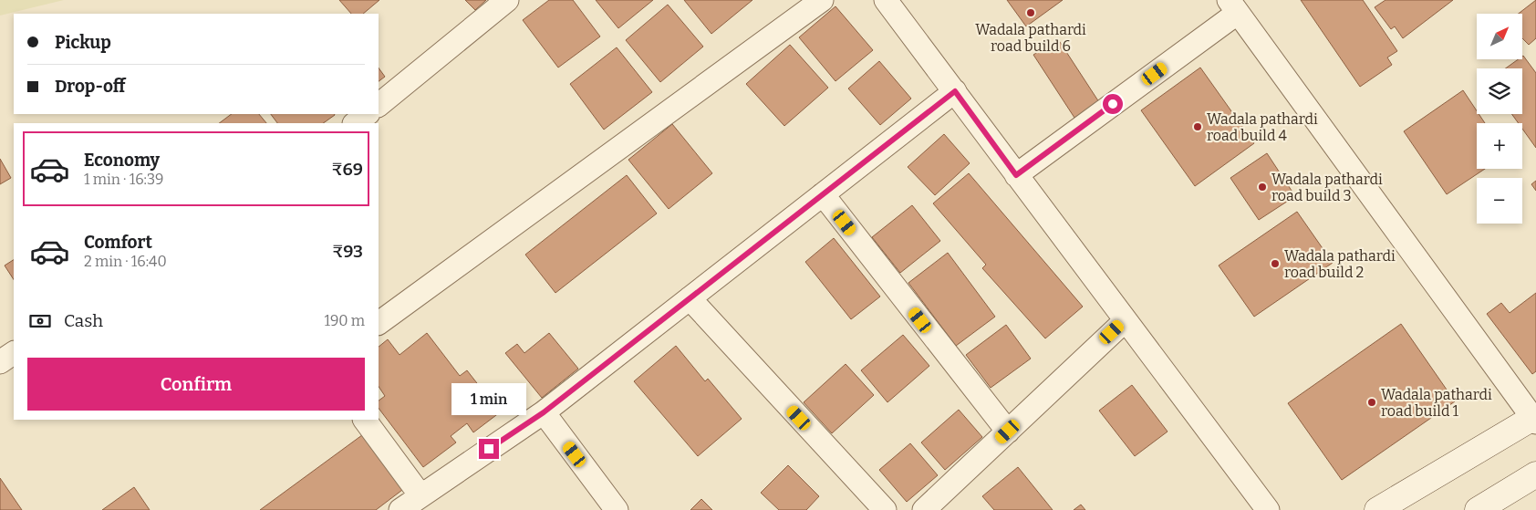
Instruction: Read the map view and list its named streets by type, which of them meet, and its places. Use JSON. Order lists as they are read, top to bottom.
{
  "places": [
    "Wadala pathardi road build 6",
    "Wadala pathardi road build 4",
    "Wadala pathardi road build 3",
    "Wadala pathardi road build 2",
    "Wadala pathardi road build 1"
  ],
  "north": "top right",
  "page": {
    "map_buttons": ["+", "−"],
    "banner": ["Pickup", "Drop-off"],
    "list": [
      {
        "name": "Economy",
        "note": "1 min · 16:39",
        "value": "₹69"
      },
      {
        "name": "Comfort",
        "note": "2 min · 16:40",
        "value": "₹93"
      }
    ],
    "pay": ["Cash", "190 m"],
    "buttons": "Confirm",
    "bubble": "1 min"
  }
}
